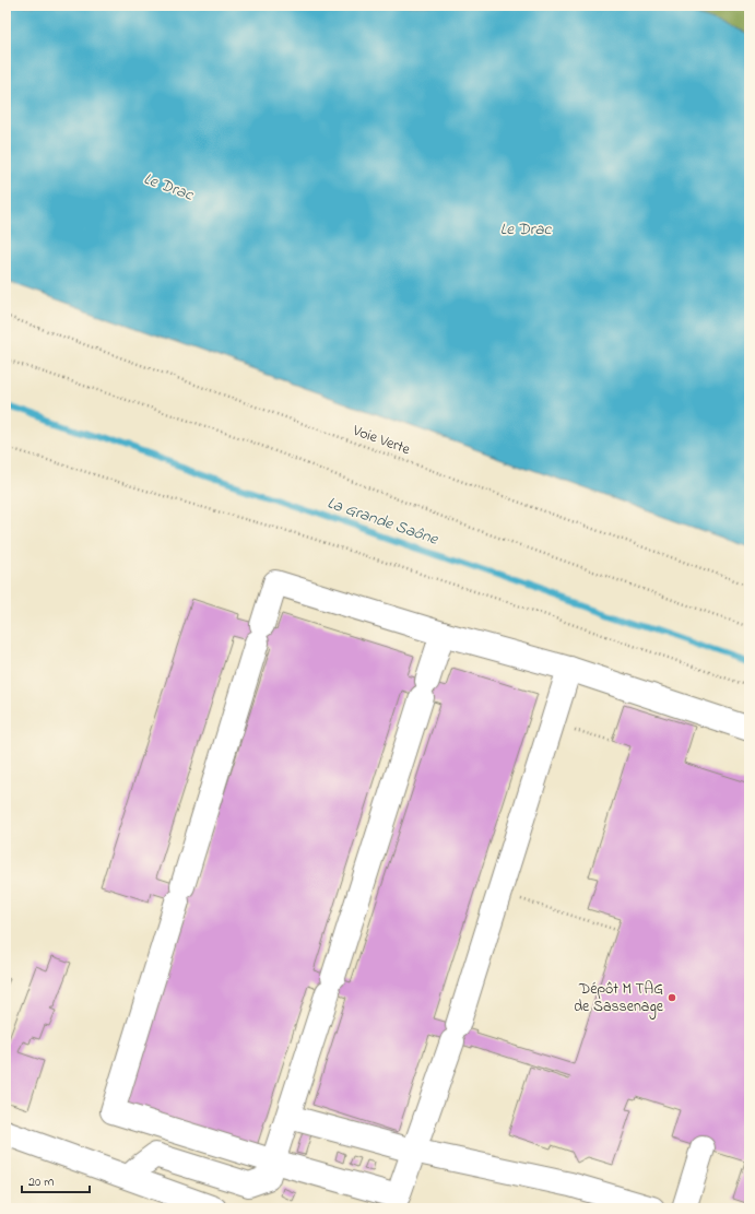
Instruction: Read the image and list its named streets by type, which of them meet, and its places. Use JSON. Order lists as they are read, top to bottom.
{
  "streets": {
    "path": ["Voie Verte"]
  },
  "water": ["Le Drac", "La Grande Saône"],
  "places": ["Dépôt M TAG de Sassenage"],
  "scale_bar": "20 m"
}
